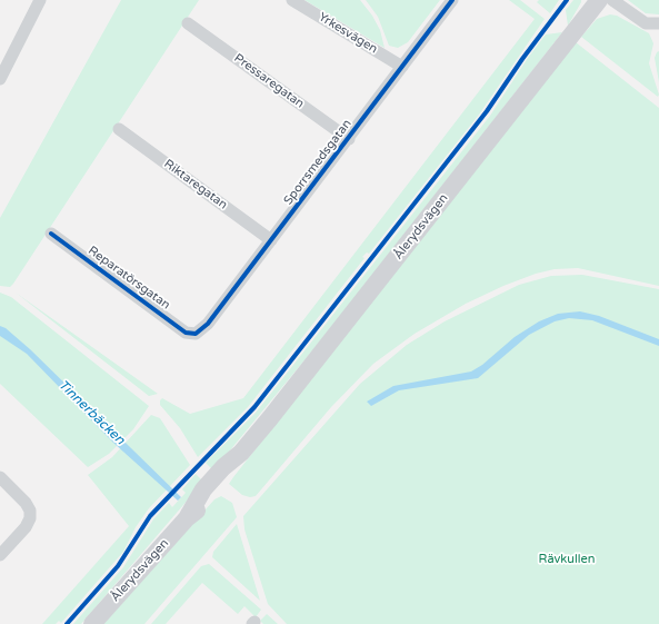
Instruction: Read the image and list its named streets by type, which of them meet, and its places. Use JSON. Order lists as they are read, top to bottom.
{
  "streets": {
    "main road": ["Ålerydsvägen"],
    "street": [
      "Yrkesvägen",
      "Pressaregatan",
      "Sporrsmedsgatan",
      "Riktaregatan",
      "Reparatörsgatan"
    ]
  },
  "crossings": [
    ["Yrkesvägen", "Sporrsmedsgatan"],
    ["Pressaregatan", "Sporrsmedsgatan"],
    ["Sporrsmedsgatan", "Riktaregatan"],
    ["Sporrsmedsgatan", "Reparatörsgatan"]
  ],
  "water": ["Tinnerbäcken"],
  "parks": ["Rävkullen"]
}
